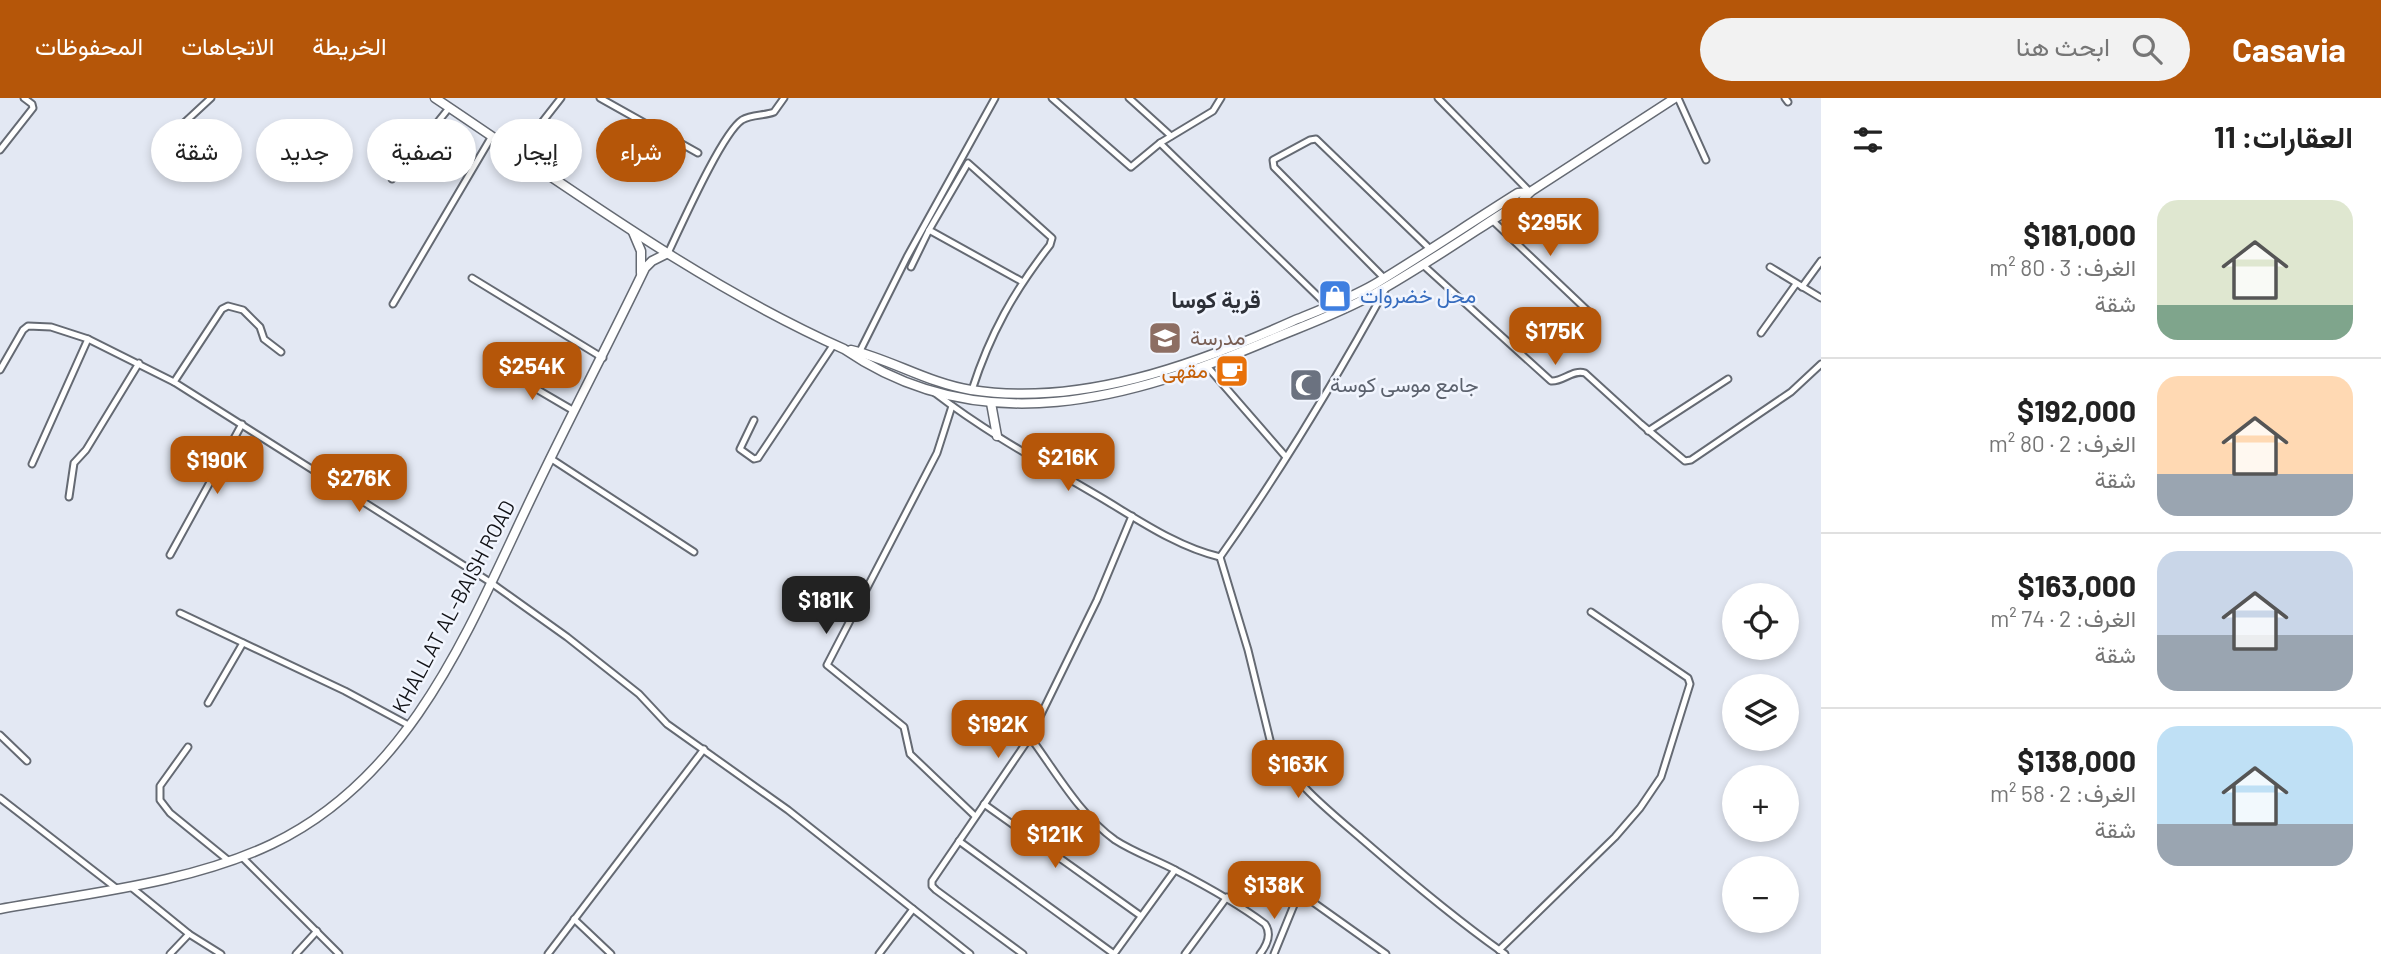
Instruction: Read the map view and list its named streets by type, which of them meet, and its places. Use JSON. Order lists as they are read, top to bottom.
{
  "streets": {
    "street": ["KHALLAT AL-BAISH ROAD"]
  },
  "districts": ["قرية كوسا"],
  "places": {
    "shop": ["محل خضروات"],
    "school or university": ["مدرسة"],
    "cafe": ["مقهى"],
    "mosque": ["جامع موسى كوسة"]
  },
  "page": {
    "header": "Casavia",
    "search": "ابحث هنا",
    "nav": ["الخريطة", "الاتجاهات", "المحفوظات"],
    "heading": "العقارات: 11",
    "chip": [
      "شراء",
      "إيجار",
      "تصفية",
      "جديد",
      "شقة"
    ],
    "list": [
      {
        "name": "$181,000",
        "note": "الغرف: 3 · 80 m² · شقة"
      },
      {
        "name": "$192,000",
        "note": "الغرف: 2 · 80 m² · شقة"
      },
      {
        "name": "$163,000",
        "note": "الغرف: 2 · 74 m² · شقة"
      },
      {
        "name": "$138,000",
        "note": "الغرف: 2 · 58 m² · شقة"
      }
    ],
    "price": [
      "$295K",
      "$175K",
      "$254K",
      "$216K",
      "$190K",
      "$276K",
      "$181K",
      "$192K",
      "$163K",
      "$121K",
      "$138K"
    ],
    "map_buttons": ["+", "−"]
  }
}
